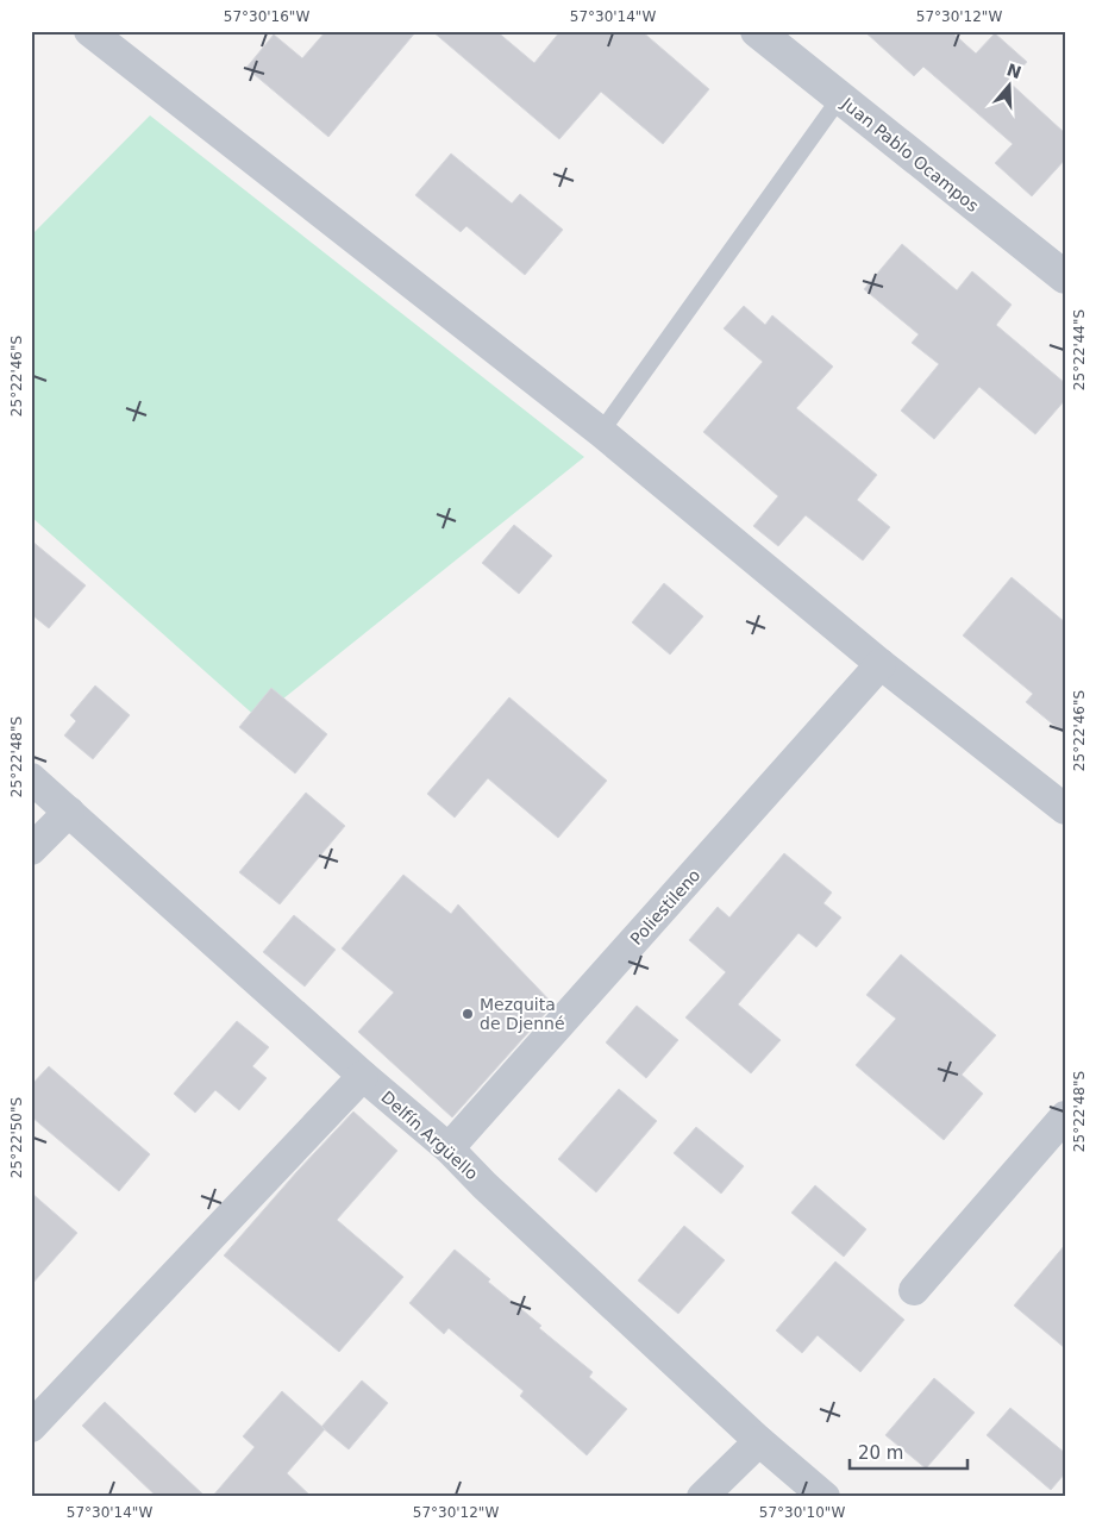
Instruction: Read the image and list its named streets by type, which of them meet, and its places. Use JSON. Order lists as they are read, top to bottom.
{
  "streets": {
    "street": ["Juan Pablo Ocampos", "Poliestileno", "Delfín Argüello"]
  },
  "crossings": [
    ["Poliestileno", "Delfín Argüello"]
  ],
  "places": ["Mezquita de Djenné"],
  "scale_bar": "20 m",
  "north": "top",
  "coordinates": [
    "57°30'16\"W",
    "57°30'14\"W",
    "57°30'12\"W",
    "25°22'44\"S",
    "25°22'46\"S",
    "25°22'48\"S",
    "25°22'50\"S",
    "57°30'10\"W"
  ]
}
